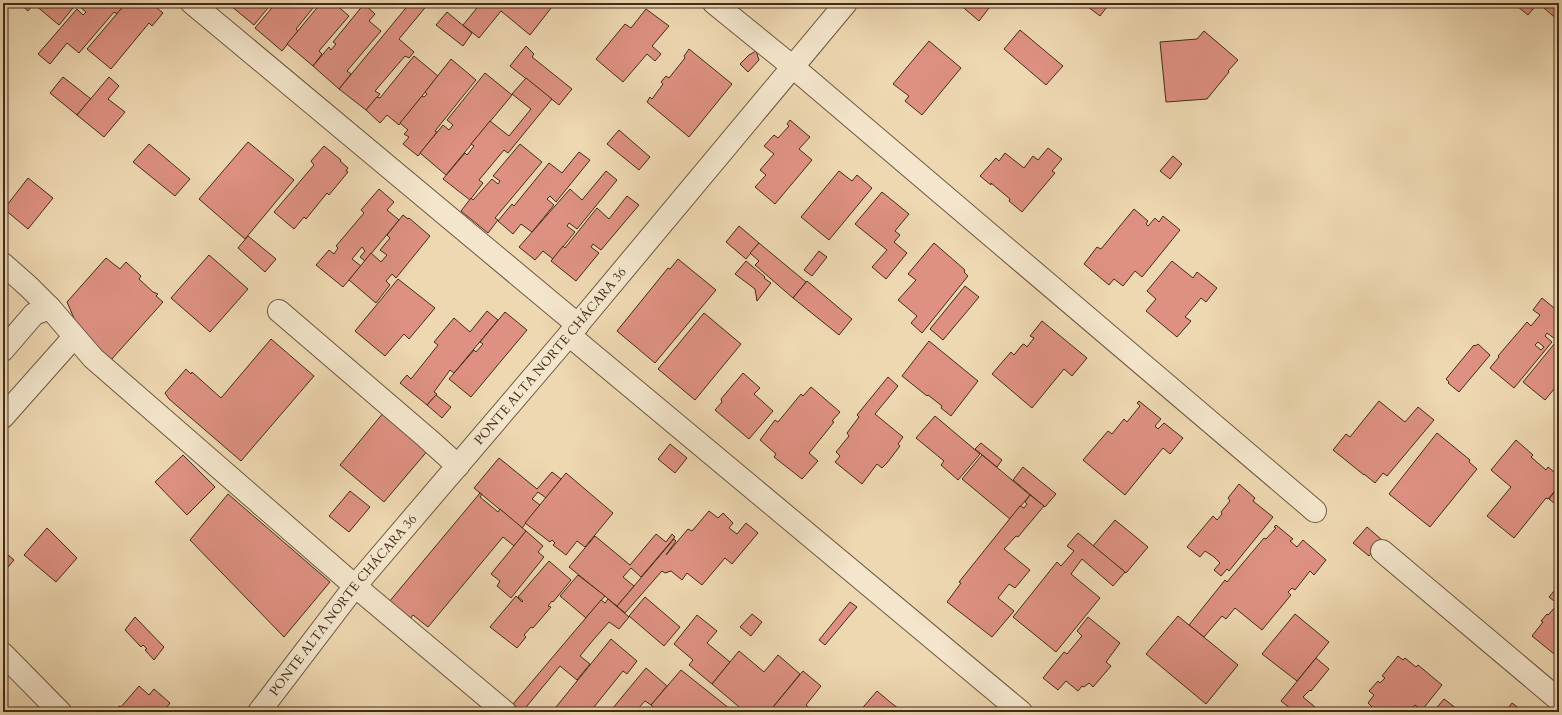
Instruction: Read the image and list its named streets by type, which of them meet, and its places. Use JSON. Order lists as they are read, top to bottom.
{
  "streets": {
    "street": ["PONTE ALTA NORTE CHÁCARA 36"]
  }
}
